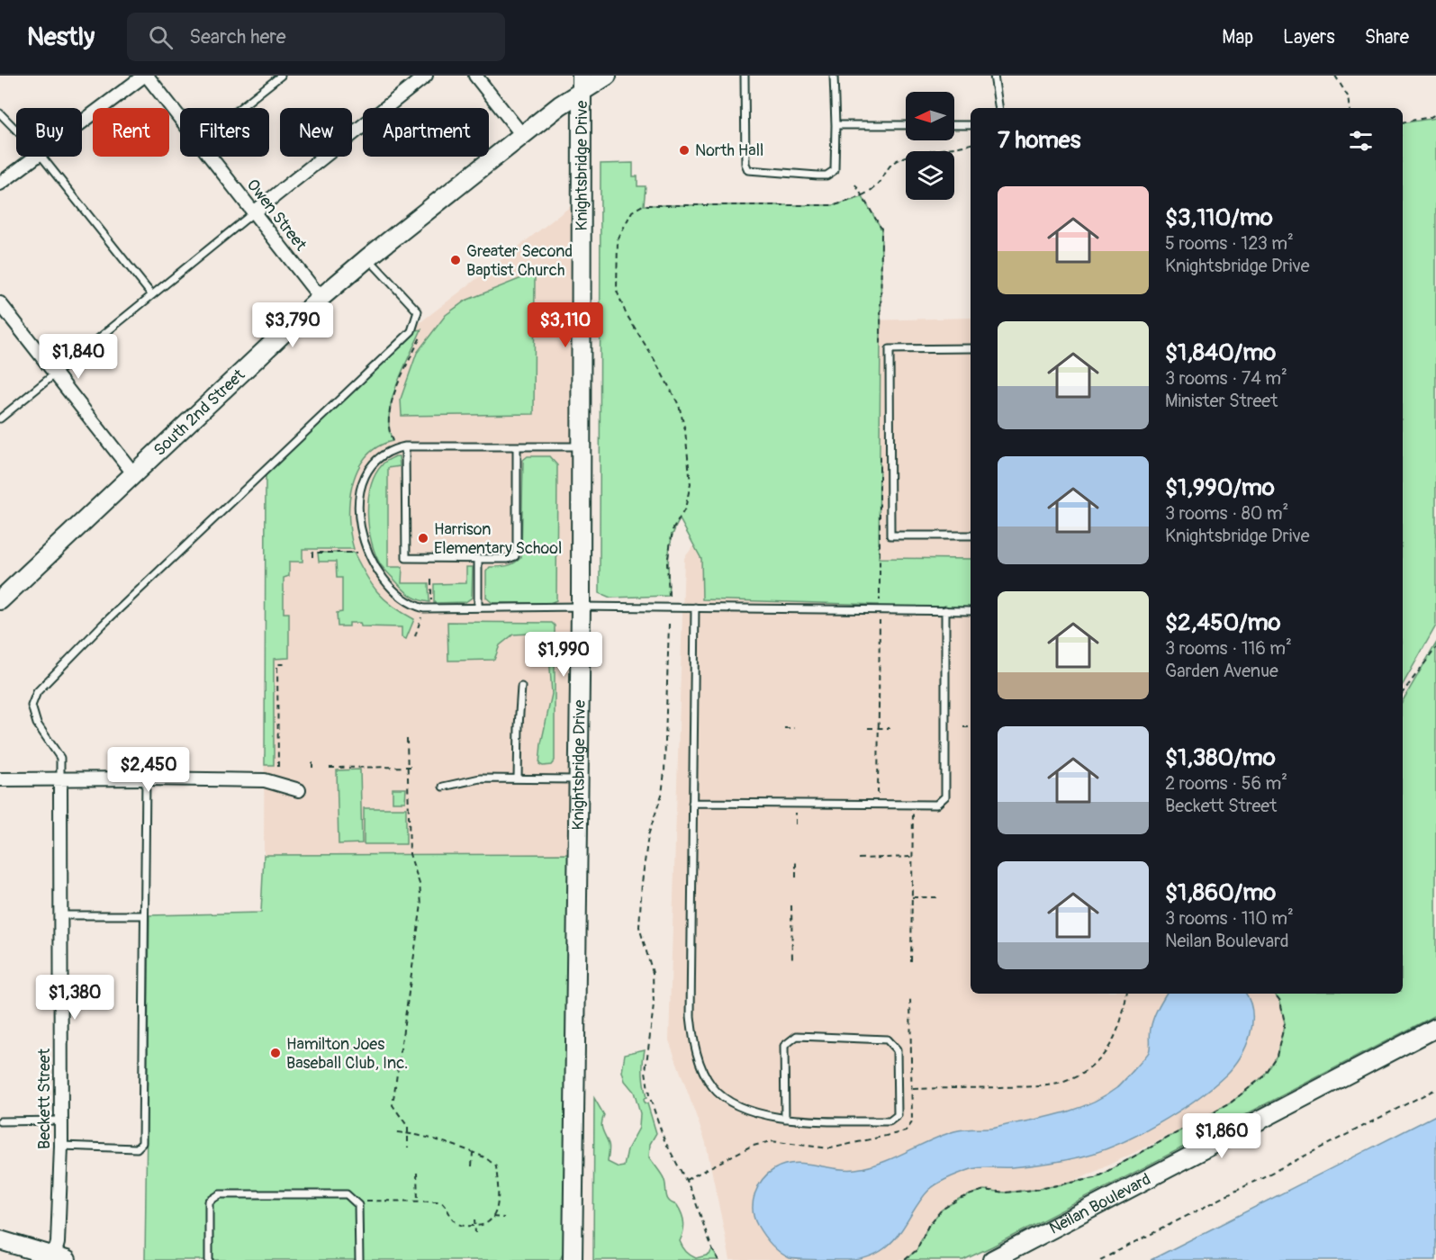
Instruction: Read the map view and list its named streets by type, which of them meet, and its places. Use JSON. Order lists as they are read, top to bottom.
{
  "streets": {
    "street": [
      "Knightsbridge Drive",
      "Owen Street",
      "South 2nd Street",
      "Beckett Street",
      "Neilan Boulevard"
    ]
  },
  "crossings": [
    ["Knightsbridge Drive", "South 2nd Street"],
    ["Owen Street", "South 2nd Street"]
  ],
  "places": [
    "North Hall",
    "Greater Second Baptist Church",
    "Harrison Elementary School",
    "Hamilton Joes Baseball Club, Inc."
  ],
  "north": "left",
  "page": {
    "header": "Nestly",
    "search": "Search here",
    "nav": ["Map", "Layers", "Share"],
    "chip": [
      "Buy",
      "Rent",
      "Filters",
      "New",
      "Apartment"
    ],
    "heading": "7 homes",
    "list": [
      {
        "name": "$3,110/mo",
        "note": "5 rooms · 123 m² · Knightsbridge Drive"
      },
      {
        "name": "$1,840/mo",
        "note": "3 rooms · 74 m² · Minister Street"
      },
      {
        "name": "$1,990/mo",
        "note": "3 rooms · 80 m² · Knightsbridge Drive"
      },
      {
        "name": "$2,450/mo",
        "note": "3 rooms · 116 m² · Garden Avenue"
      },
      {
        "name": "$1,380/mo",
        "note": "2 rooms · 56 m² · Beckett Street"
      },
      {
        "name": "$1,860/mo",
        "note": "3 rooms · 110 m² · Neilan Boulevard"
      }
    ],
    "price": [
      "$3,790",
      "$3,110",
      "$1,840",
      "$1,990",
      "$2,450",
      "$1,380",
      "$1,860"
    ]
  }
}
